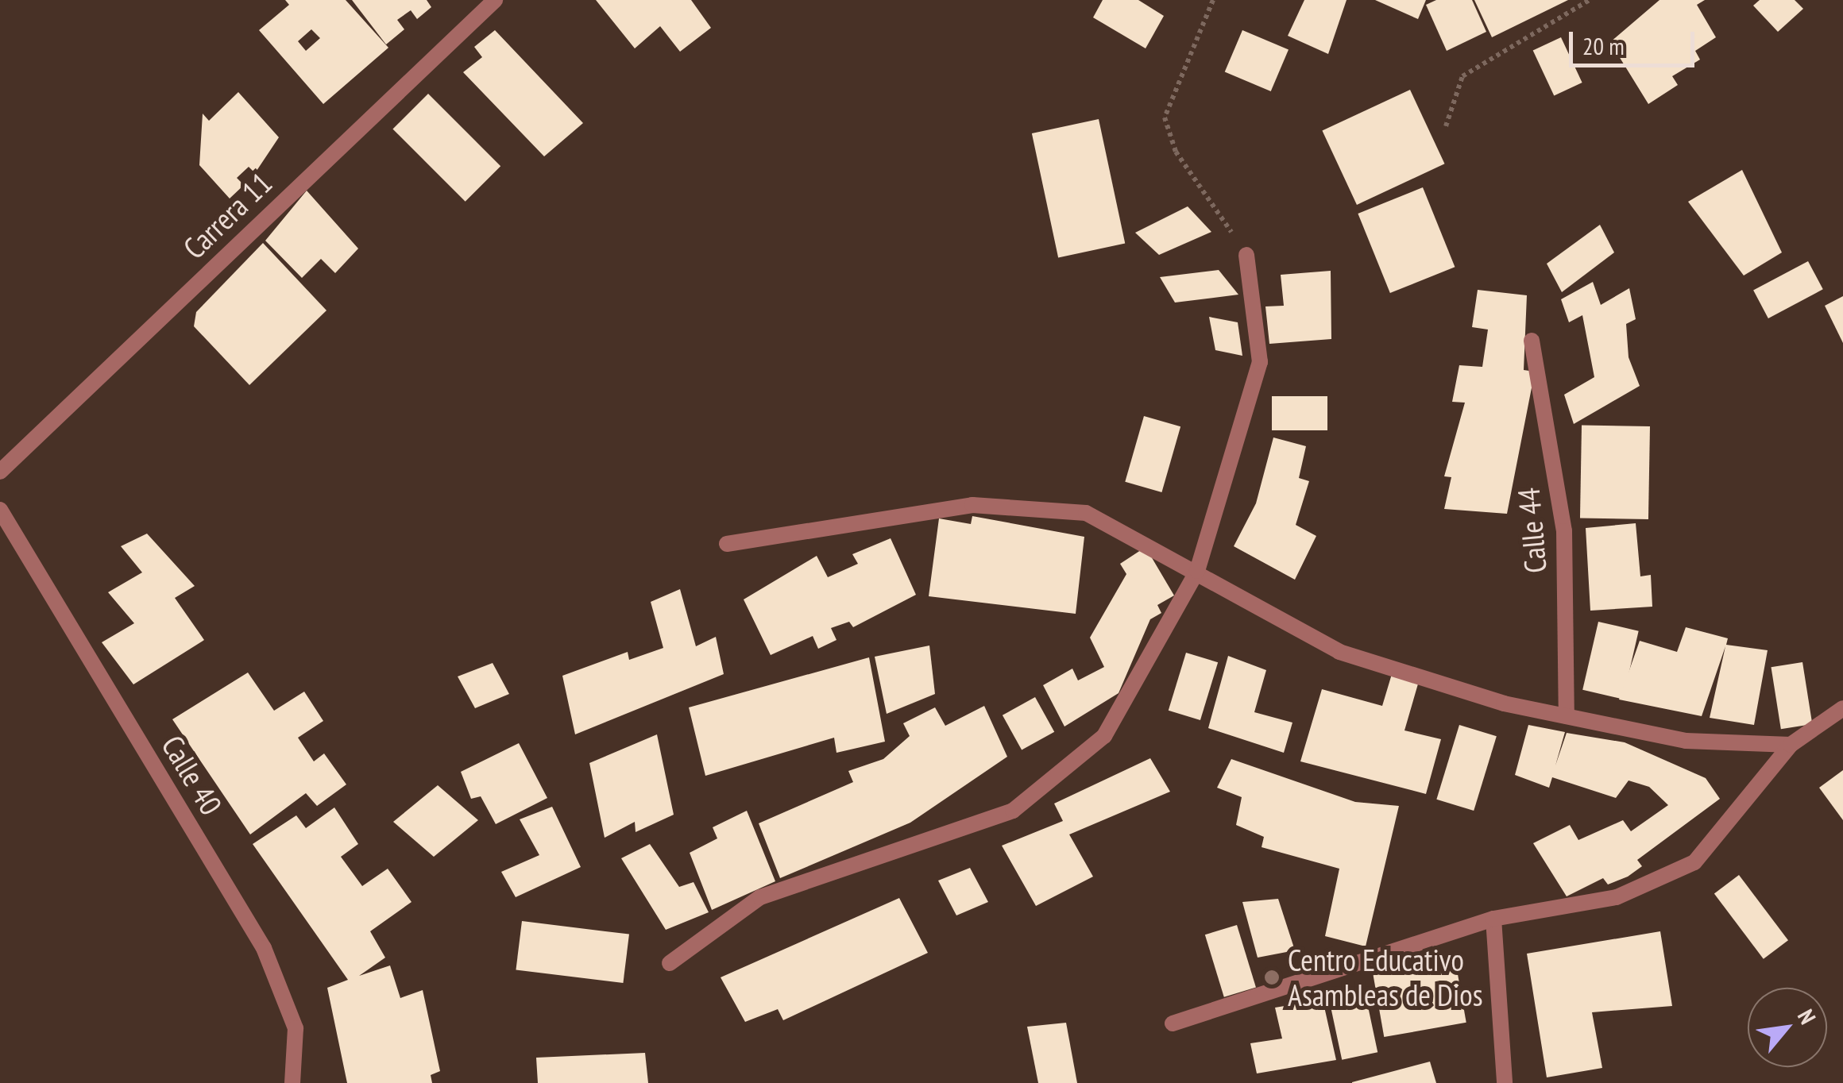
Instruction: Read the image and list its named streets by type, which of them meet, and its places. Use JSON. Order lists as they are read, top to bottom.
{
  "streets": {
    "street": ["Carrera 11", "Calle 44", "Calle 40"]
  },
  "places": ["Centro Educativo Asambleas de Dios"],
  "scale_bar": "20 m",
  "north": "top right"
}
